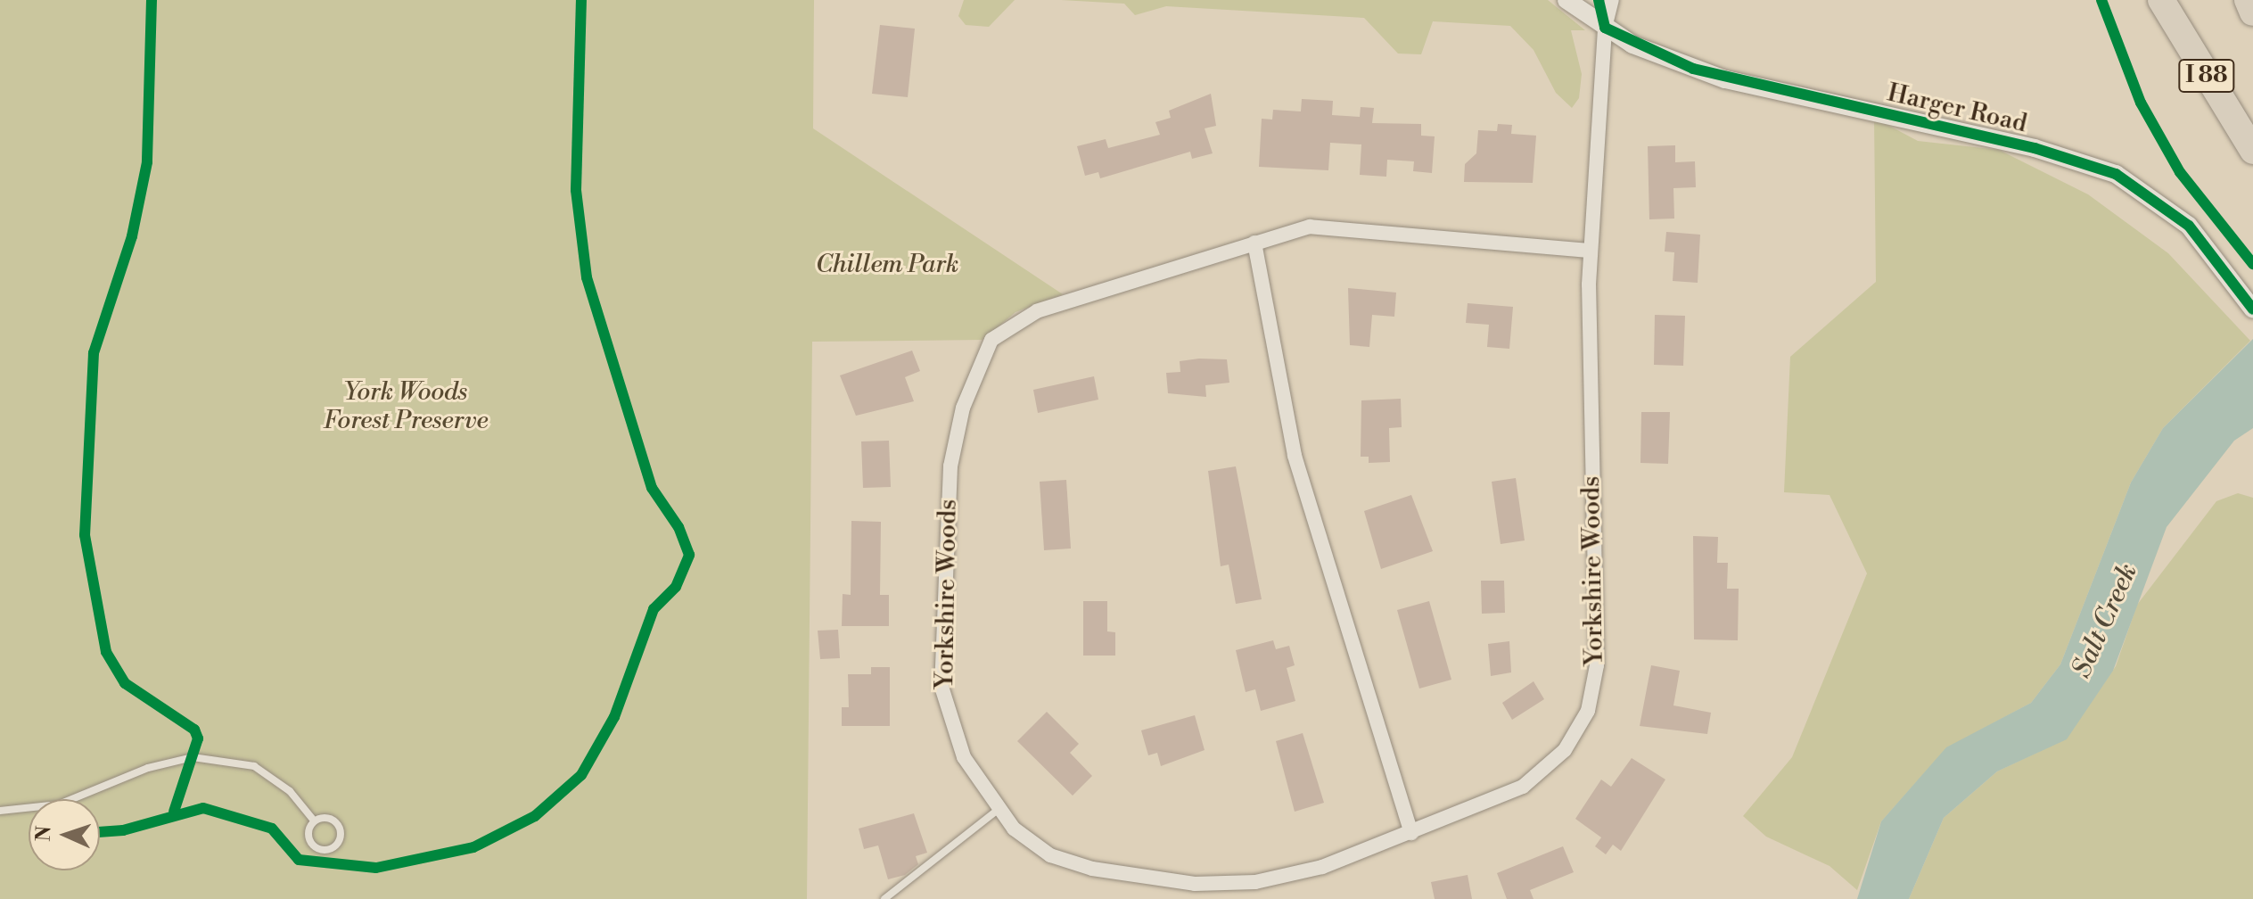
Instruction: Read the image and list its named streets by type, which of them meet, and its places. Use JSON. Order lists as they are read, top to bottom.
{
  "streets": {
    "highway": ["I 88"],
    "street": ["Harger Road", "Yorkshire Woods"]
  },
  "crossings": [
    ["Harger Road", "Yorkshire Woods"]
  ],
  "water": ["Salt Creek"],
  "parks": ["Chillem Park", "York Woods Forest Preserve"],
  "north": "left"
}
